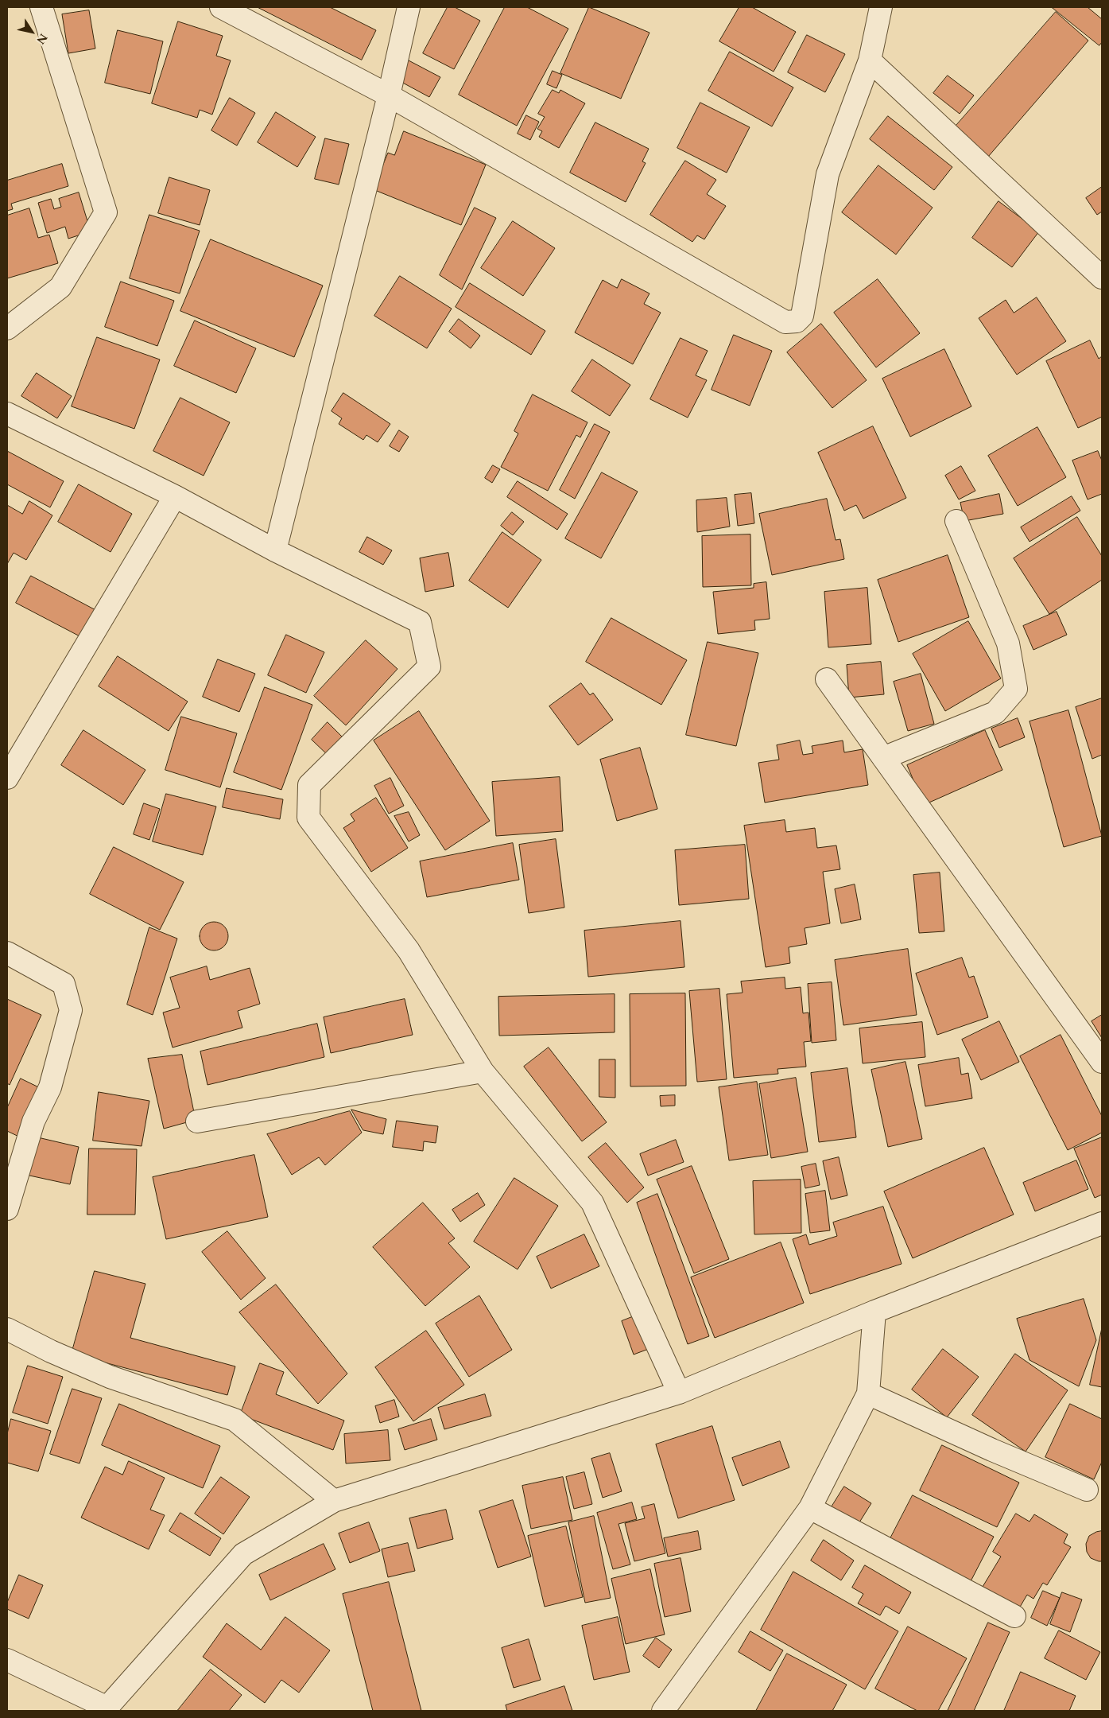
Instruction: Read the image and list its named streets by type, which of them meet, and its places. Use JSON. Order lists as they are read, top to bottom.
{
  "north": "bottom right"
}
